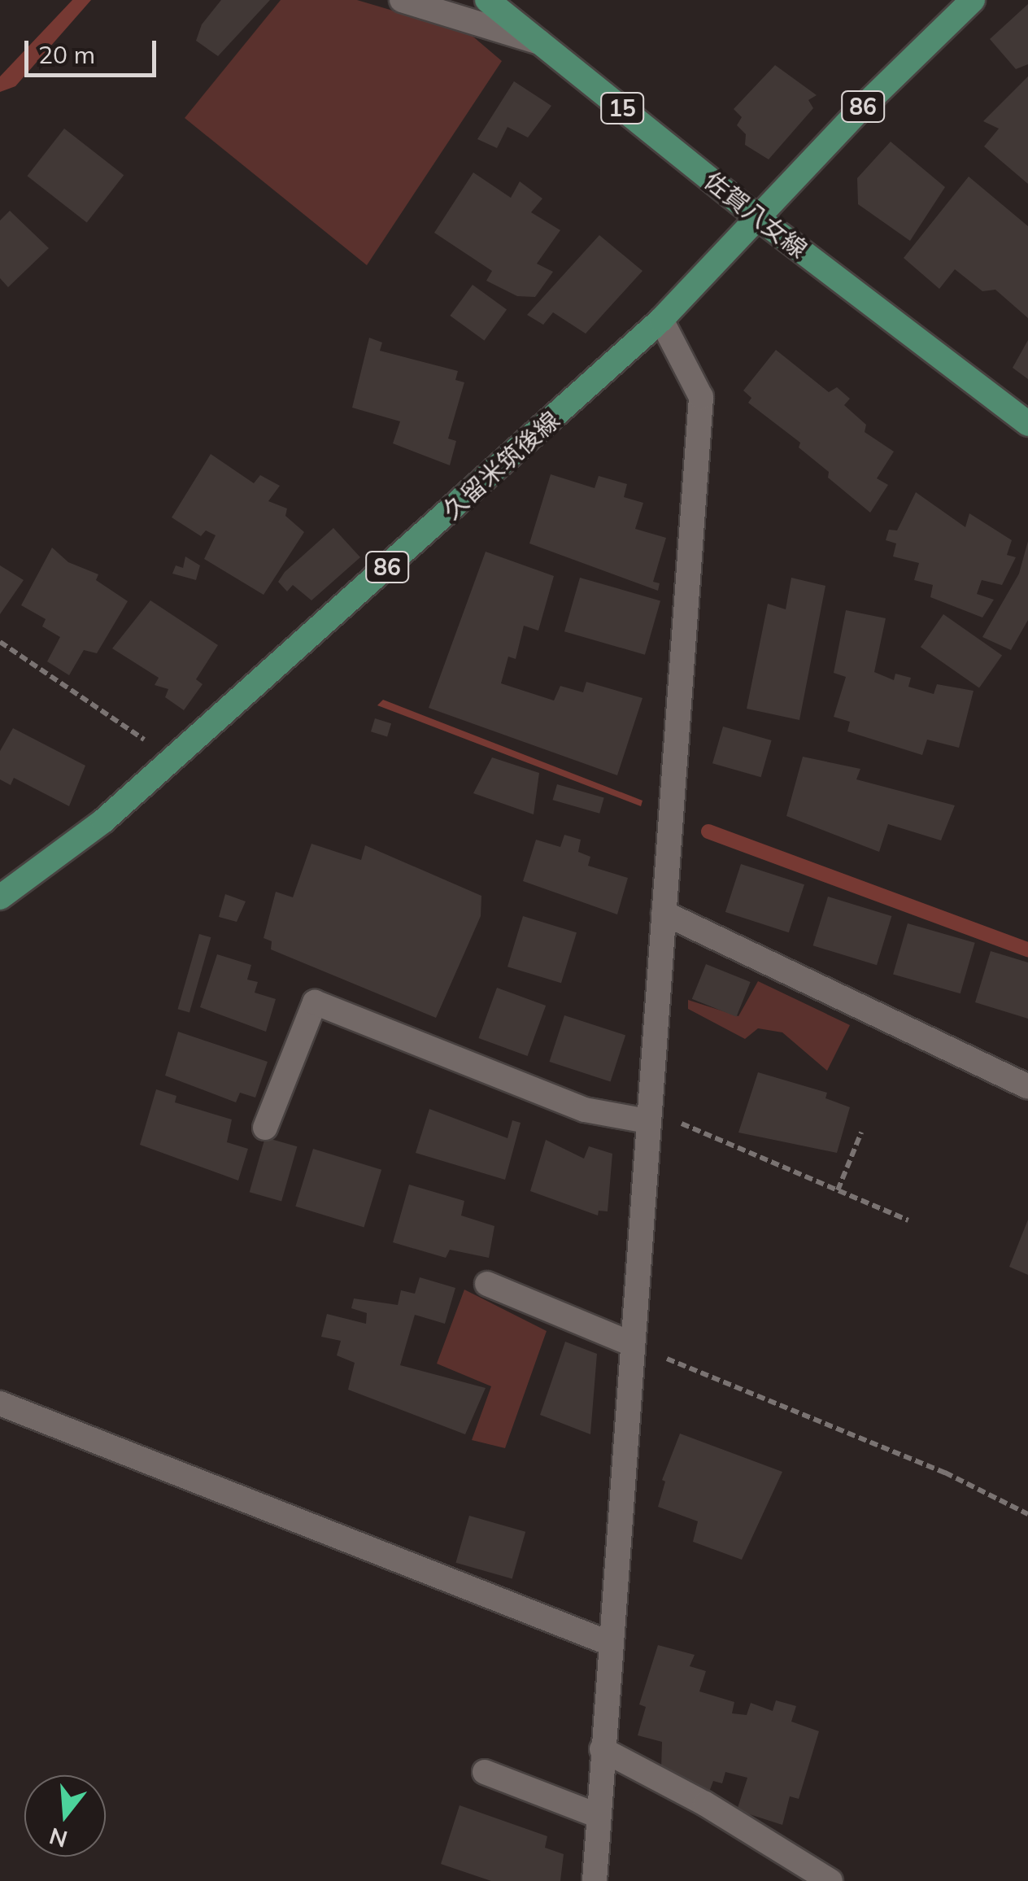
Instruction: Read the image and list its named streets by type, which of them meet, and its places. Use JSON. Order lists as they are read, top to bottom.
{
  "streets": {
    "main road": [
      "86",
      "15",
      "佐賀八女線",
      "久留米筑後線"
    ]
  },
  "crossings": [
    ["佐賀八女線", "久留米筑後線"]
  ],
  "scale_bar": "20 m",
  "north": "bottom"
}
